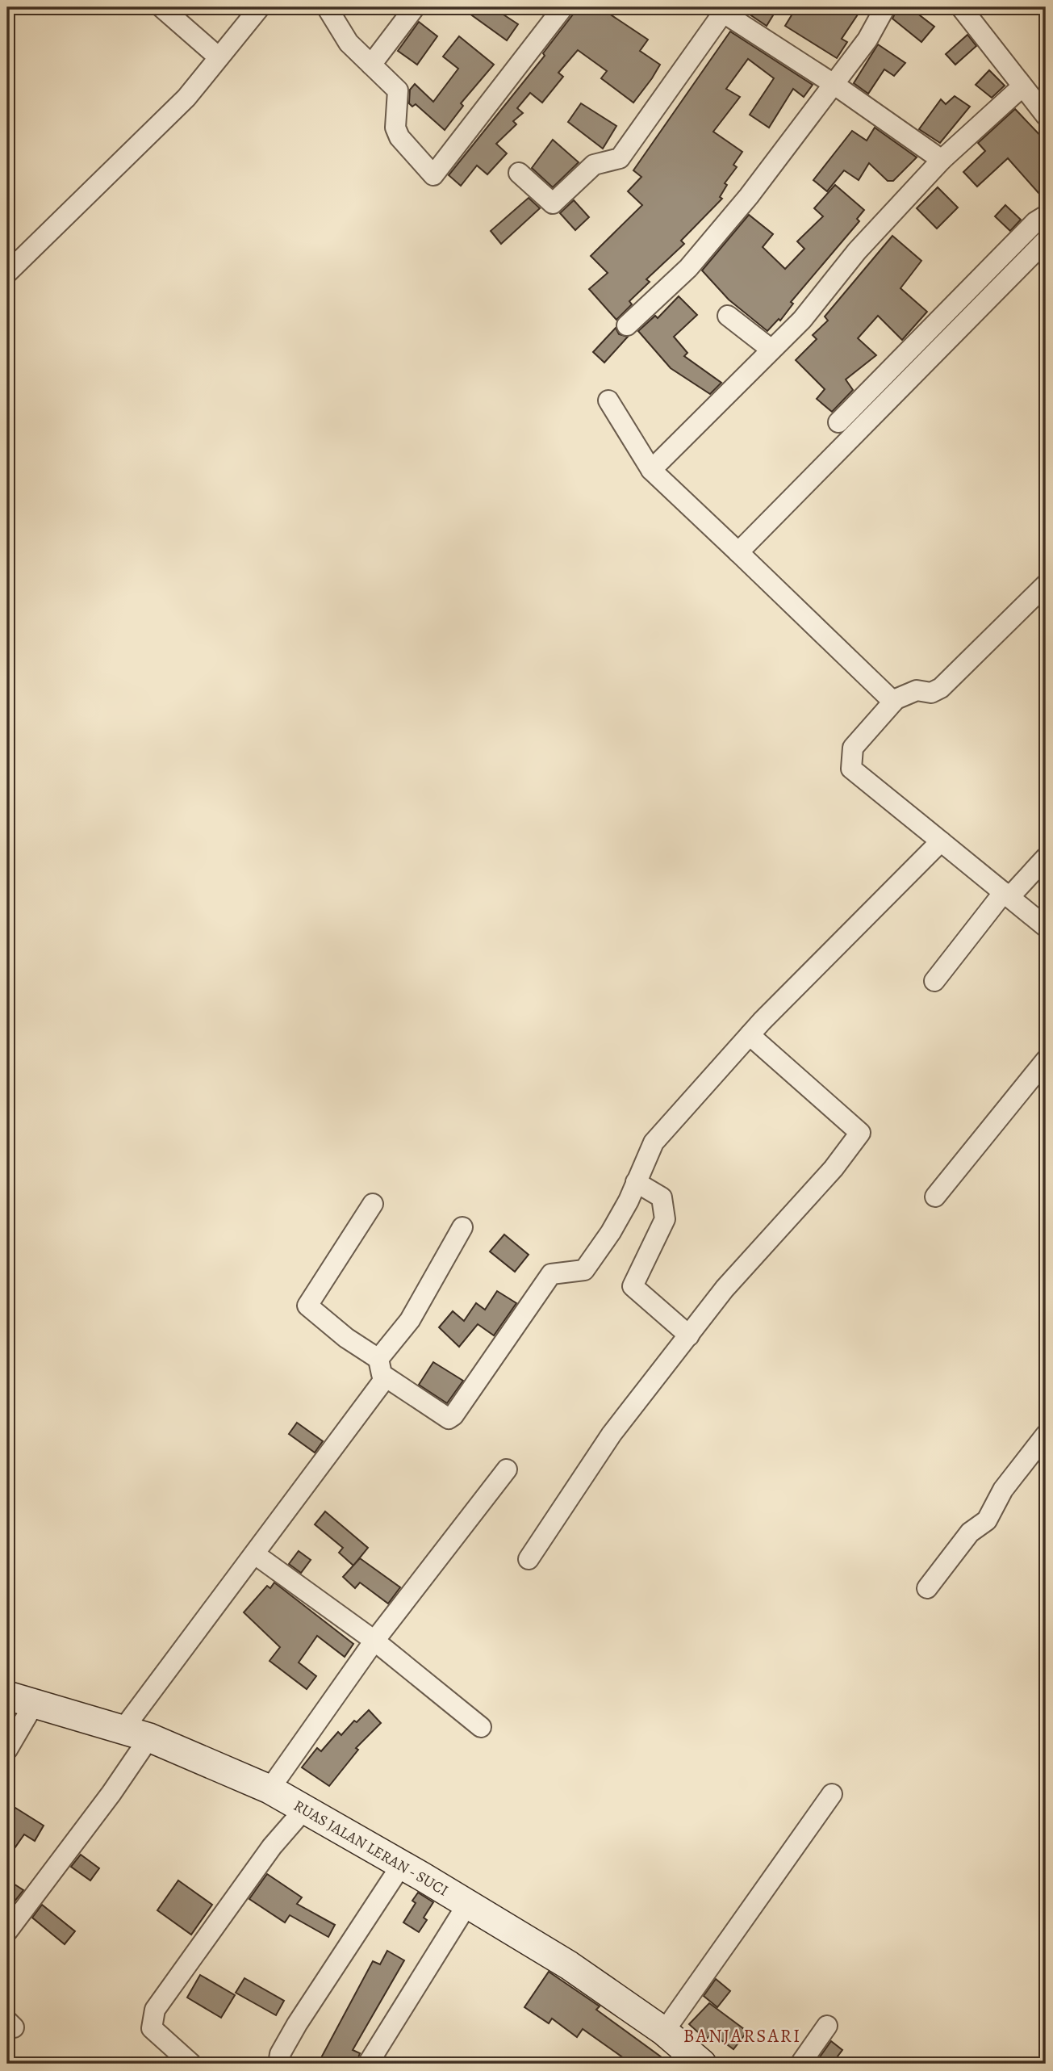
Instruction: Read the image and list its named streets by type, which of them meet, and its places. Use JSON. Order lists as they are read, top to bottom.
{
  "streets": {
    "main road": ["RUAS JALAN LERAN - SUCI"]
  },
  "districts": ["BANJARSARI"]
}
